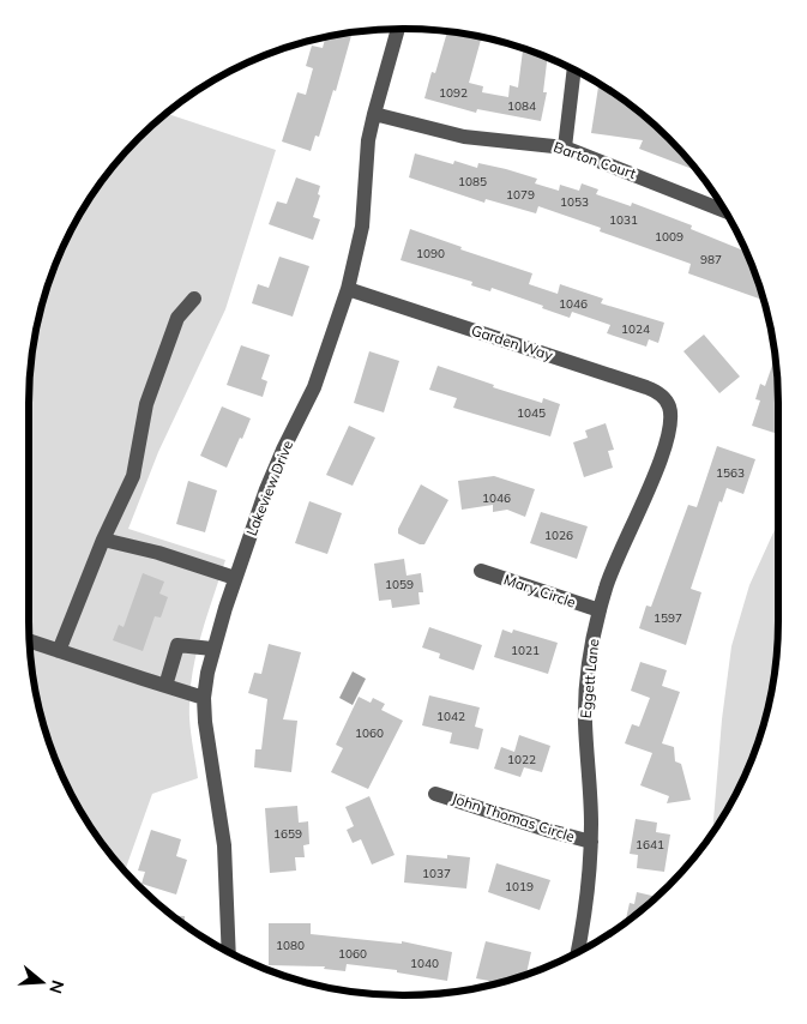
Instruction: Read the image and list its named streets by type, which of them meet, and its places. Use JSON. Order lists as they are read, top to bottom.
{
  "streets": {
    "street": [
      "Barton Court",
      "Garden Way",
      "Lakeview Drive",
      "Mary Circle",
      "Eggett Lane",
      "John Thomas Circle"
    ]
  },
  "crossings": [
    ["Barton Court", "Lakeview Drive"],
    ["Garden Way", "Lakeview Drive"],
    ["Garden Way", "Eggett Lane"],
    ["Mary Circle", "Eggett Lane"],
    ["Eggett Lane", "John Thomas Circle"]
  ],
  "house_numbers": [
    "1092",
    "1084",
    "1085",
    "1079",
    "1053",
    "1031",
    "1009",
    "1090",
    "987",
    "1046",
    "1024",
    "1045",
    "1563",
    "1046",
    "1026",
    "1059",
    "1597",
    "1021",
    "1042",
    "1060",
    "1022",
    "1659",
    "1641",
    "1037",
    "1019",
    "1080",
    "1060",
    "1040"
  ],
  "north": "right"
}
